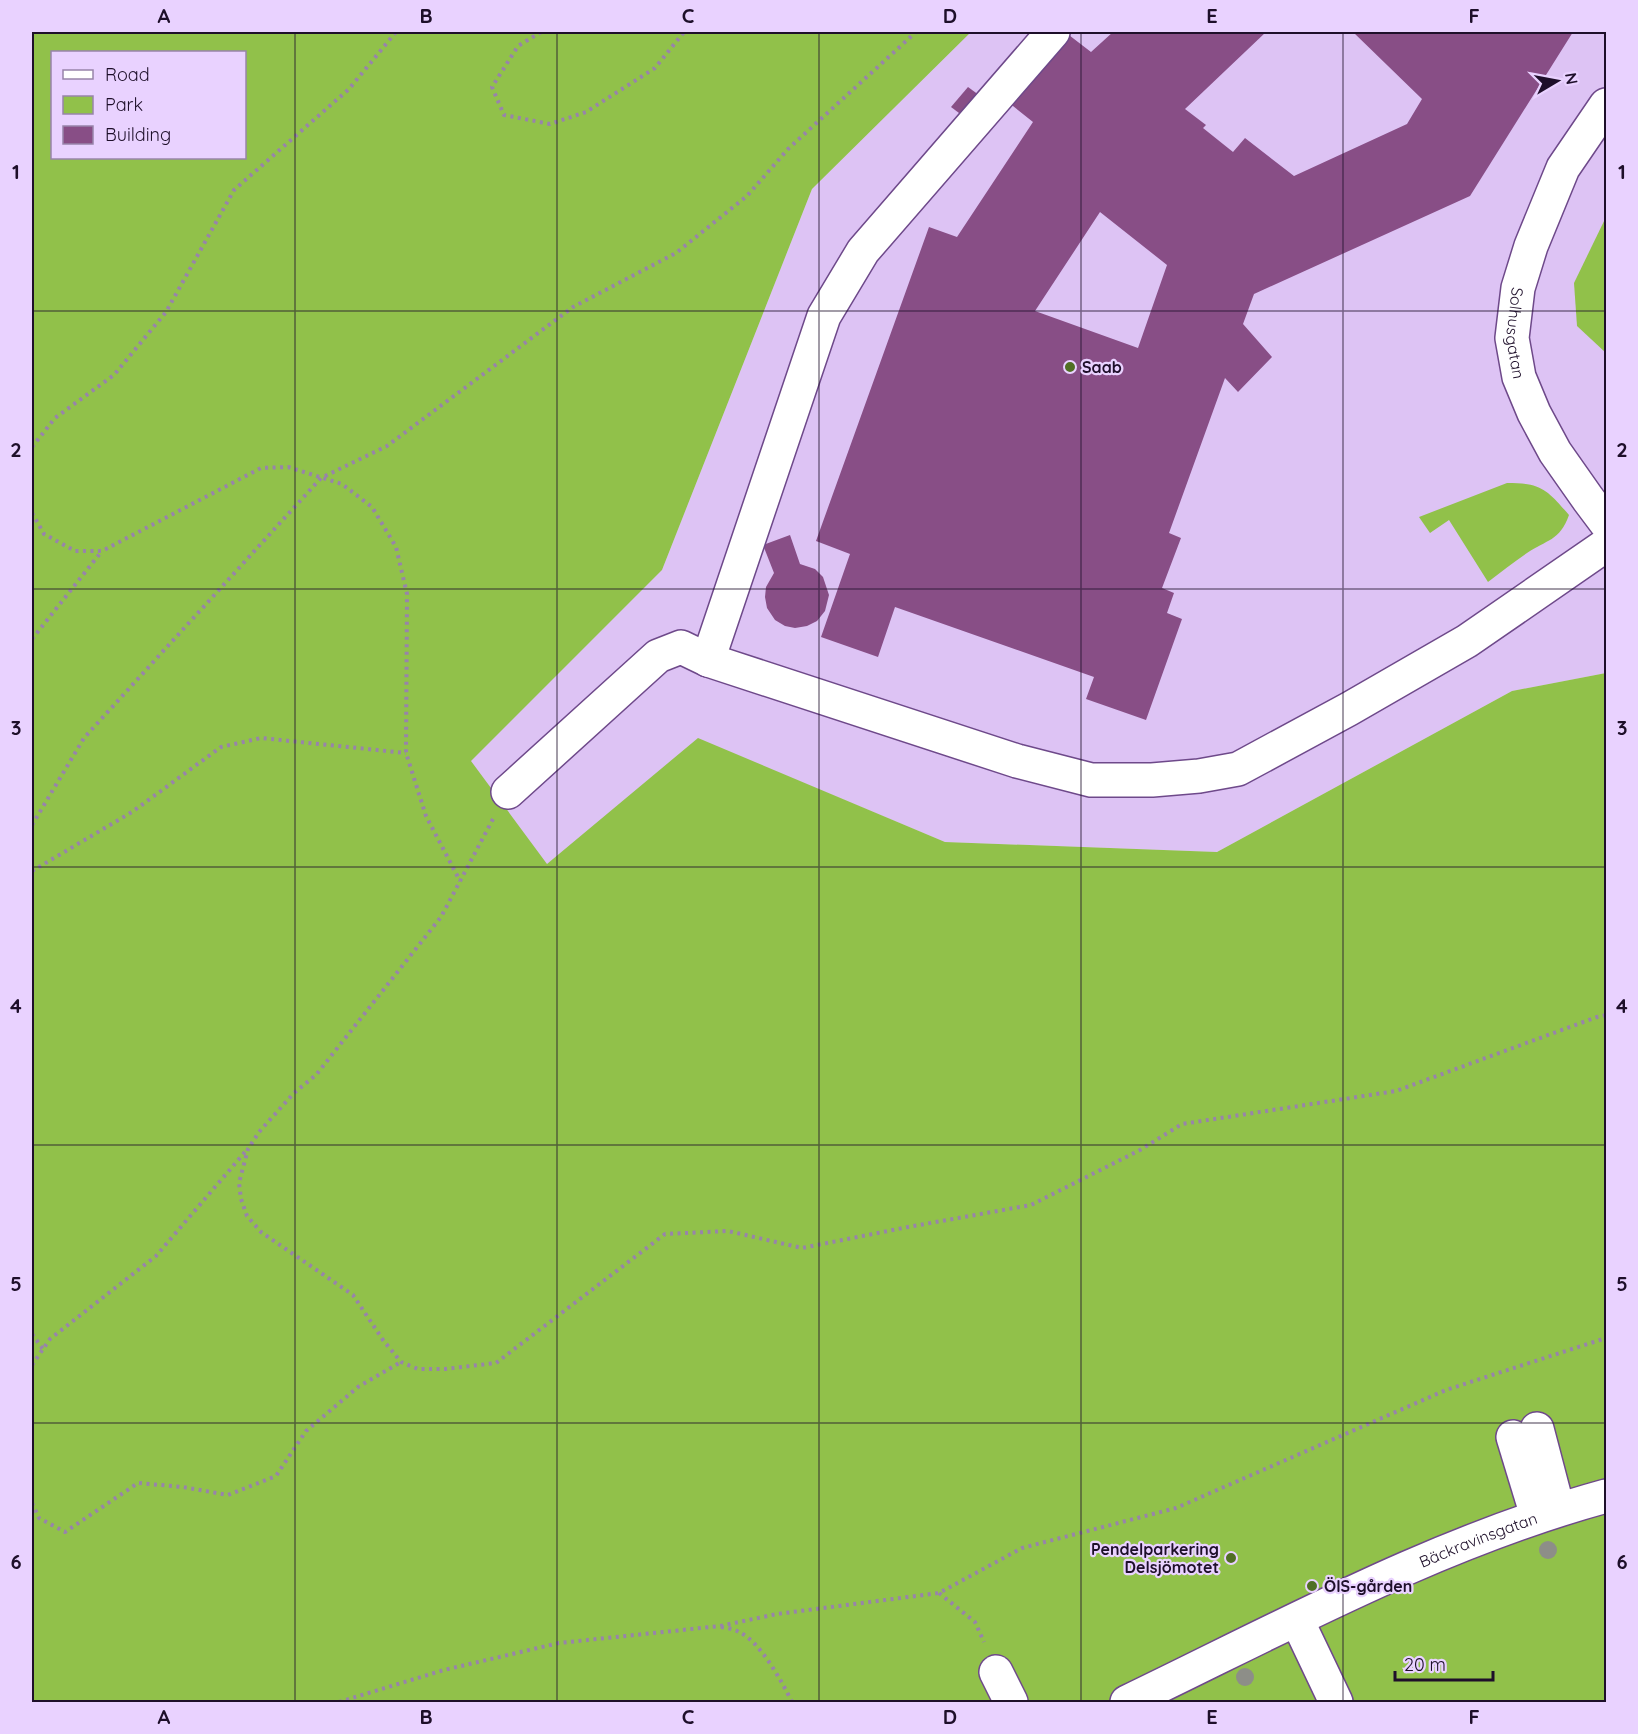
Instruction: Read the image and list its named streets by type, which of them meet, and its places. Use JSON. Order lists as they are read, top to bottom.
{
  "streets": {
    "street": ["Solhusgatan", "Bäckravinsgatan"]
  },
  "places": ["Saab", "Pendelparkering Delsjömotet", "ÖIS-gården"],
  "legend": ["Road", "Park", "Building"],
  "scale_bar": "20 m",
  "north": "right",
  "grid": {
    "columns": [
      "A",
      "B",
      "C",
      "D",
      "E",
      "F"
    ],
    "rows": [
      "1",
      "2",
      "3",
      "4",
      "5",
      "6"
    ]
  }
}
